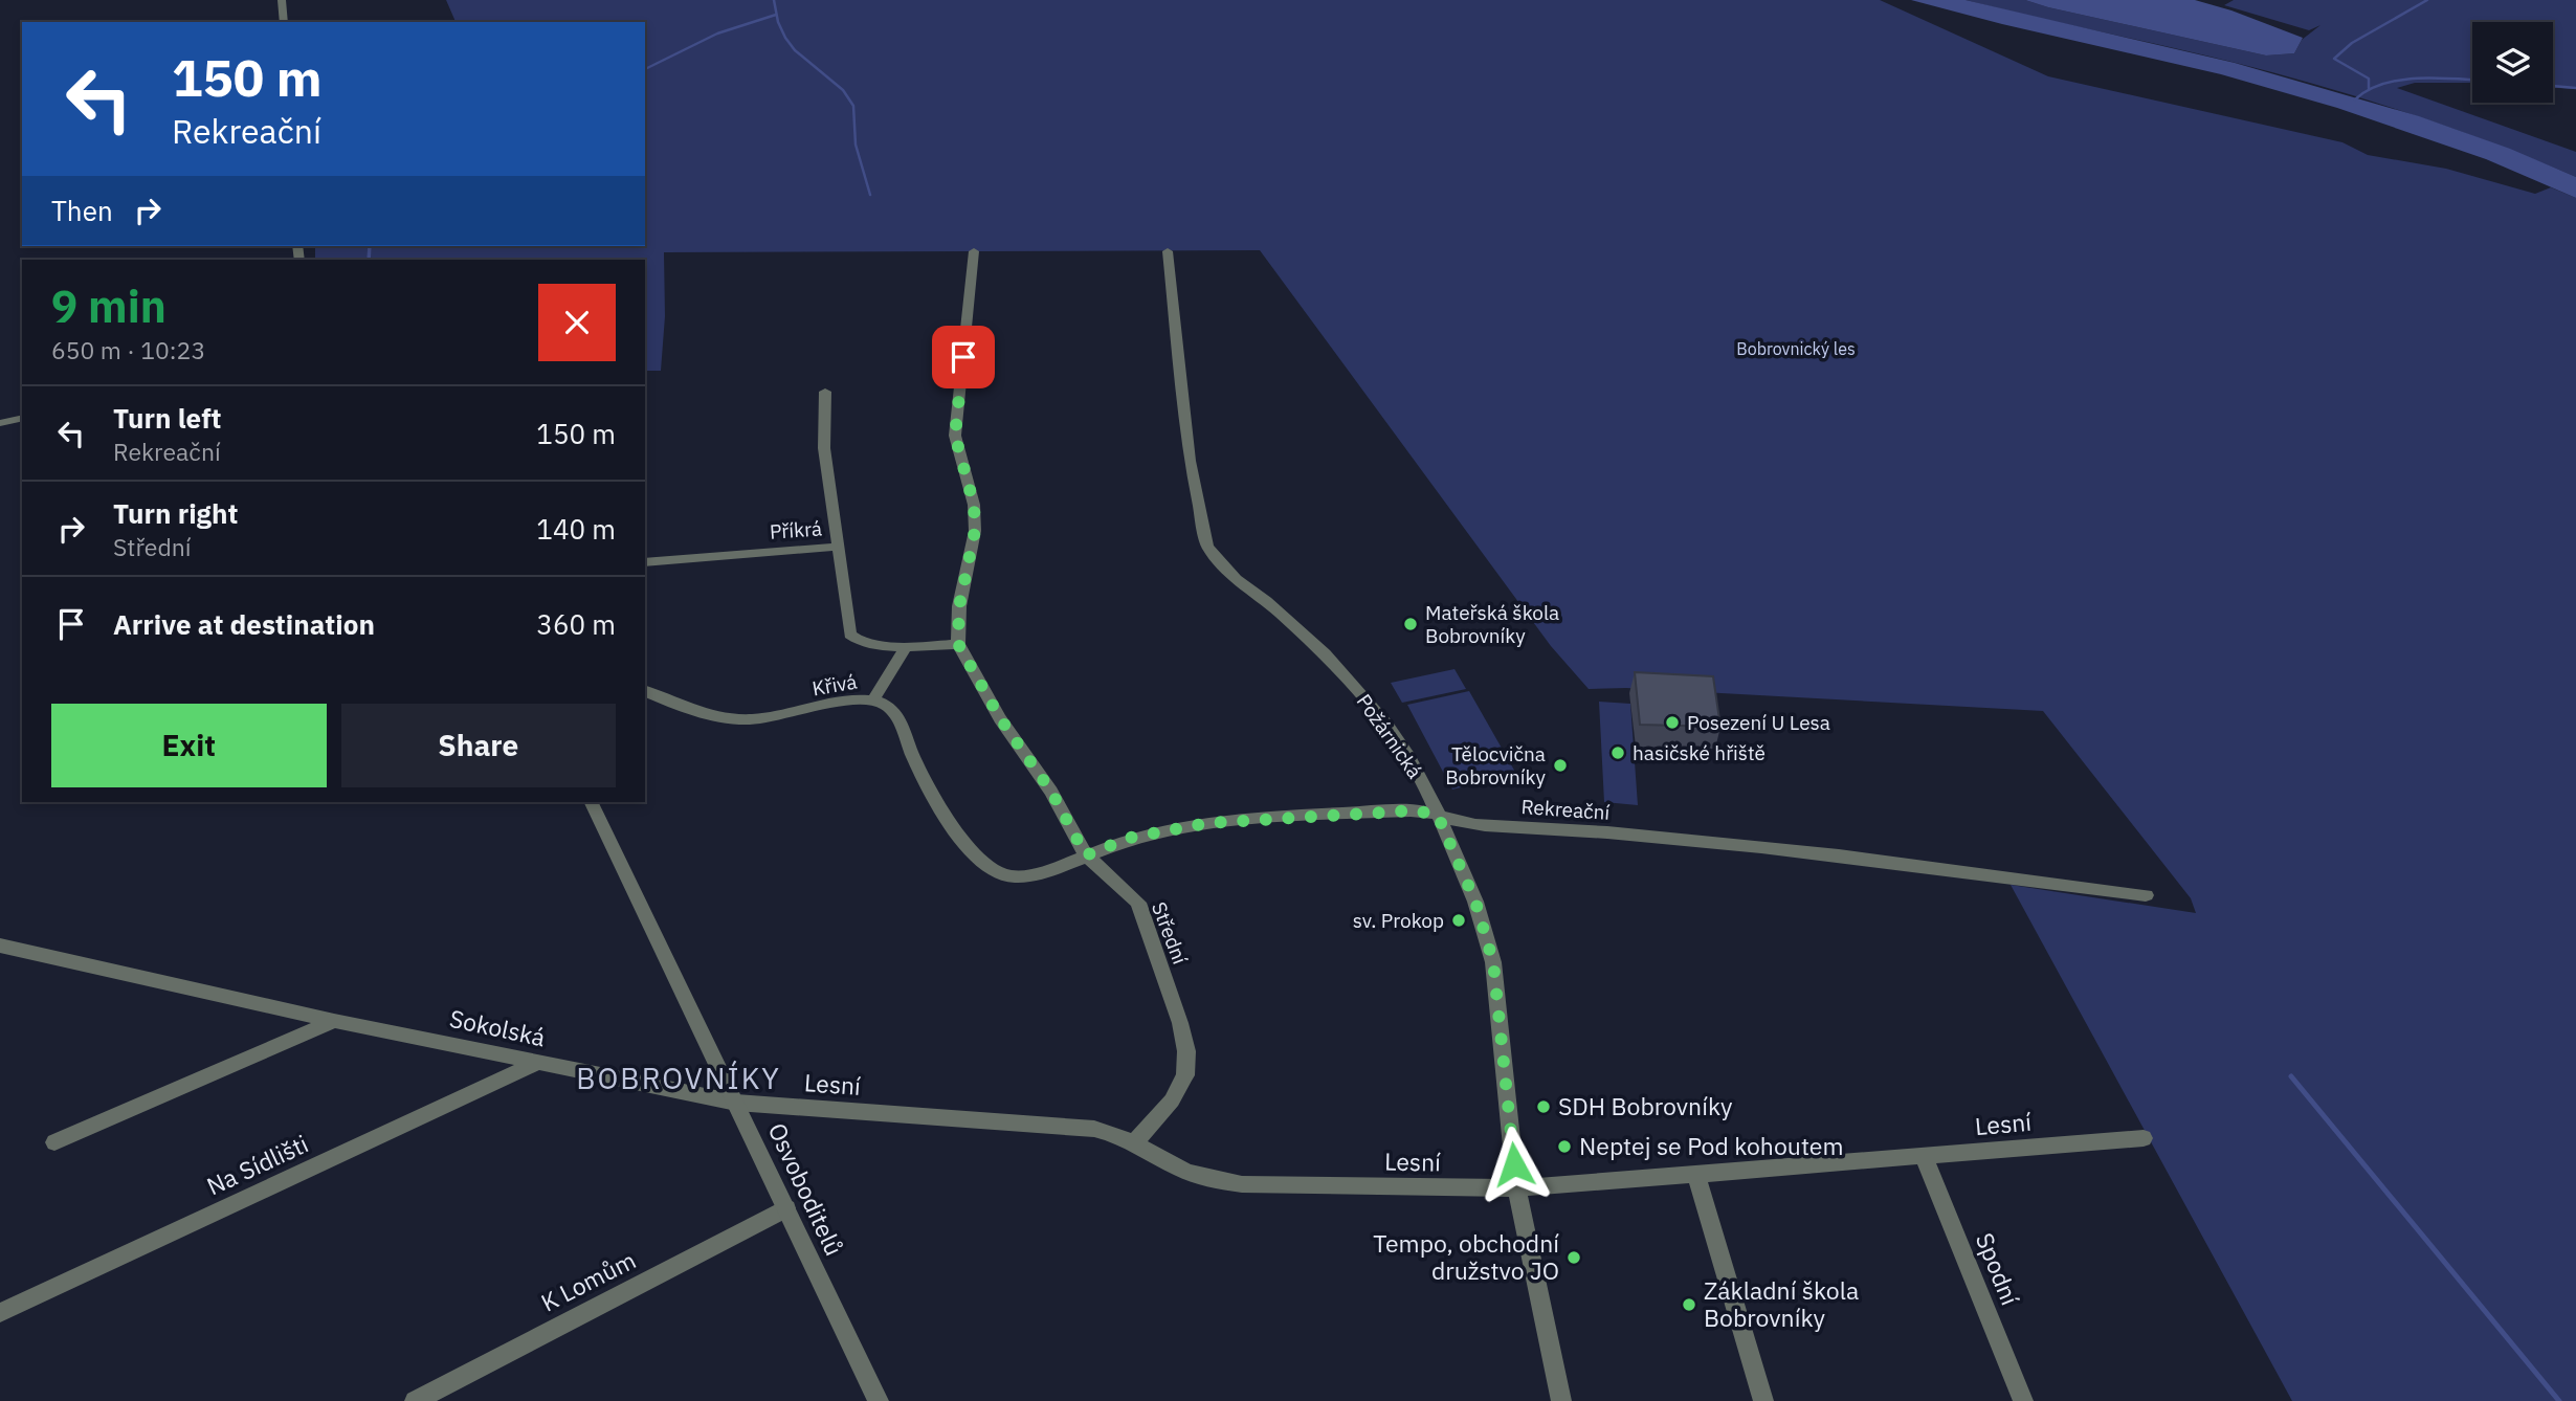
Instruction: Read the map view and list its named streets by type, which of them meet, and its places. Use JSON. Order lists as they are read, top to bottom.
{
  "streets": {
    "street": [
      "Příkrá",
      "Křivá",
      "Požárnická",
      "Rekreační",
      "Střední",
      "Sokolská",
      "Lesní",
      "Na Sídlišti",
      "Osvoboditelů",
      "Spodní",
      "K Lomům"
    ]
  },
  "crossings": [
    ["Příkrá", "Střední"],
    ["Křivá", "Rekreační"],
    ["Požárnická", "Rekreační"],
    ["Požárnická", "Lesní"],
    ["Rekreační", "Střední"],
    ["Střední", "Lesní"],
    ["Sokolská", "Lesní"],
    ["Sokolská", "Na Sídlišti"],
    ["Sokolská", "Osvoboditelů"],
    ["Lesní", "Osvoboditelů"],
    ["Lesní", "Spodní"],
    ["Osvoboditelů", "K Lomům"]
  ],
  "districts": ["BOBROVNÍKY"],
  "parks": ["Bobrovnický les"],
  "places": [
    "Mateřská škola Bobrovníky",
    "Posezení U Lesa",
    "hasičské hřiště",
    "Tělocvična Bobrovníky",
    "sv. Prokop",
    "SDH Bobrovníky",
    "Neptej se Pod kohoutem",
    "Tempo, obchodní družstvo JO",
    "Základní škola Bobrovníky"
  ],
  "page": {
    "turn": ["150 m", "Rekreační"],
    "then": "Then",
    "heading": ["9 min", "650 m · 10:23"],
    "list": [
      {
        "name": "Turn left",
        "note": "Rekreační",
        "value": "150 m"
      },
      {
        "name": "Turn right",
        "note": "Střední",
        "value": "140 m"
      },
      {
        "name": "Arrive at destination",
        "value": "360 m"
      }
    ],
    "buttons": ["Exit", "Share"]
  }
}
